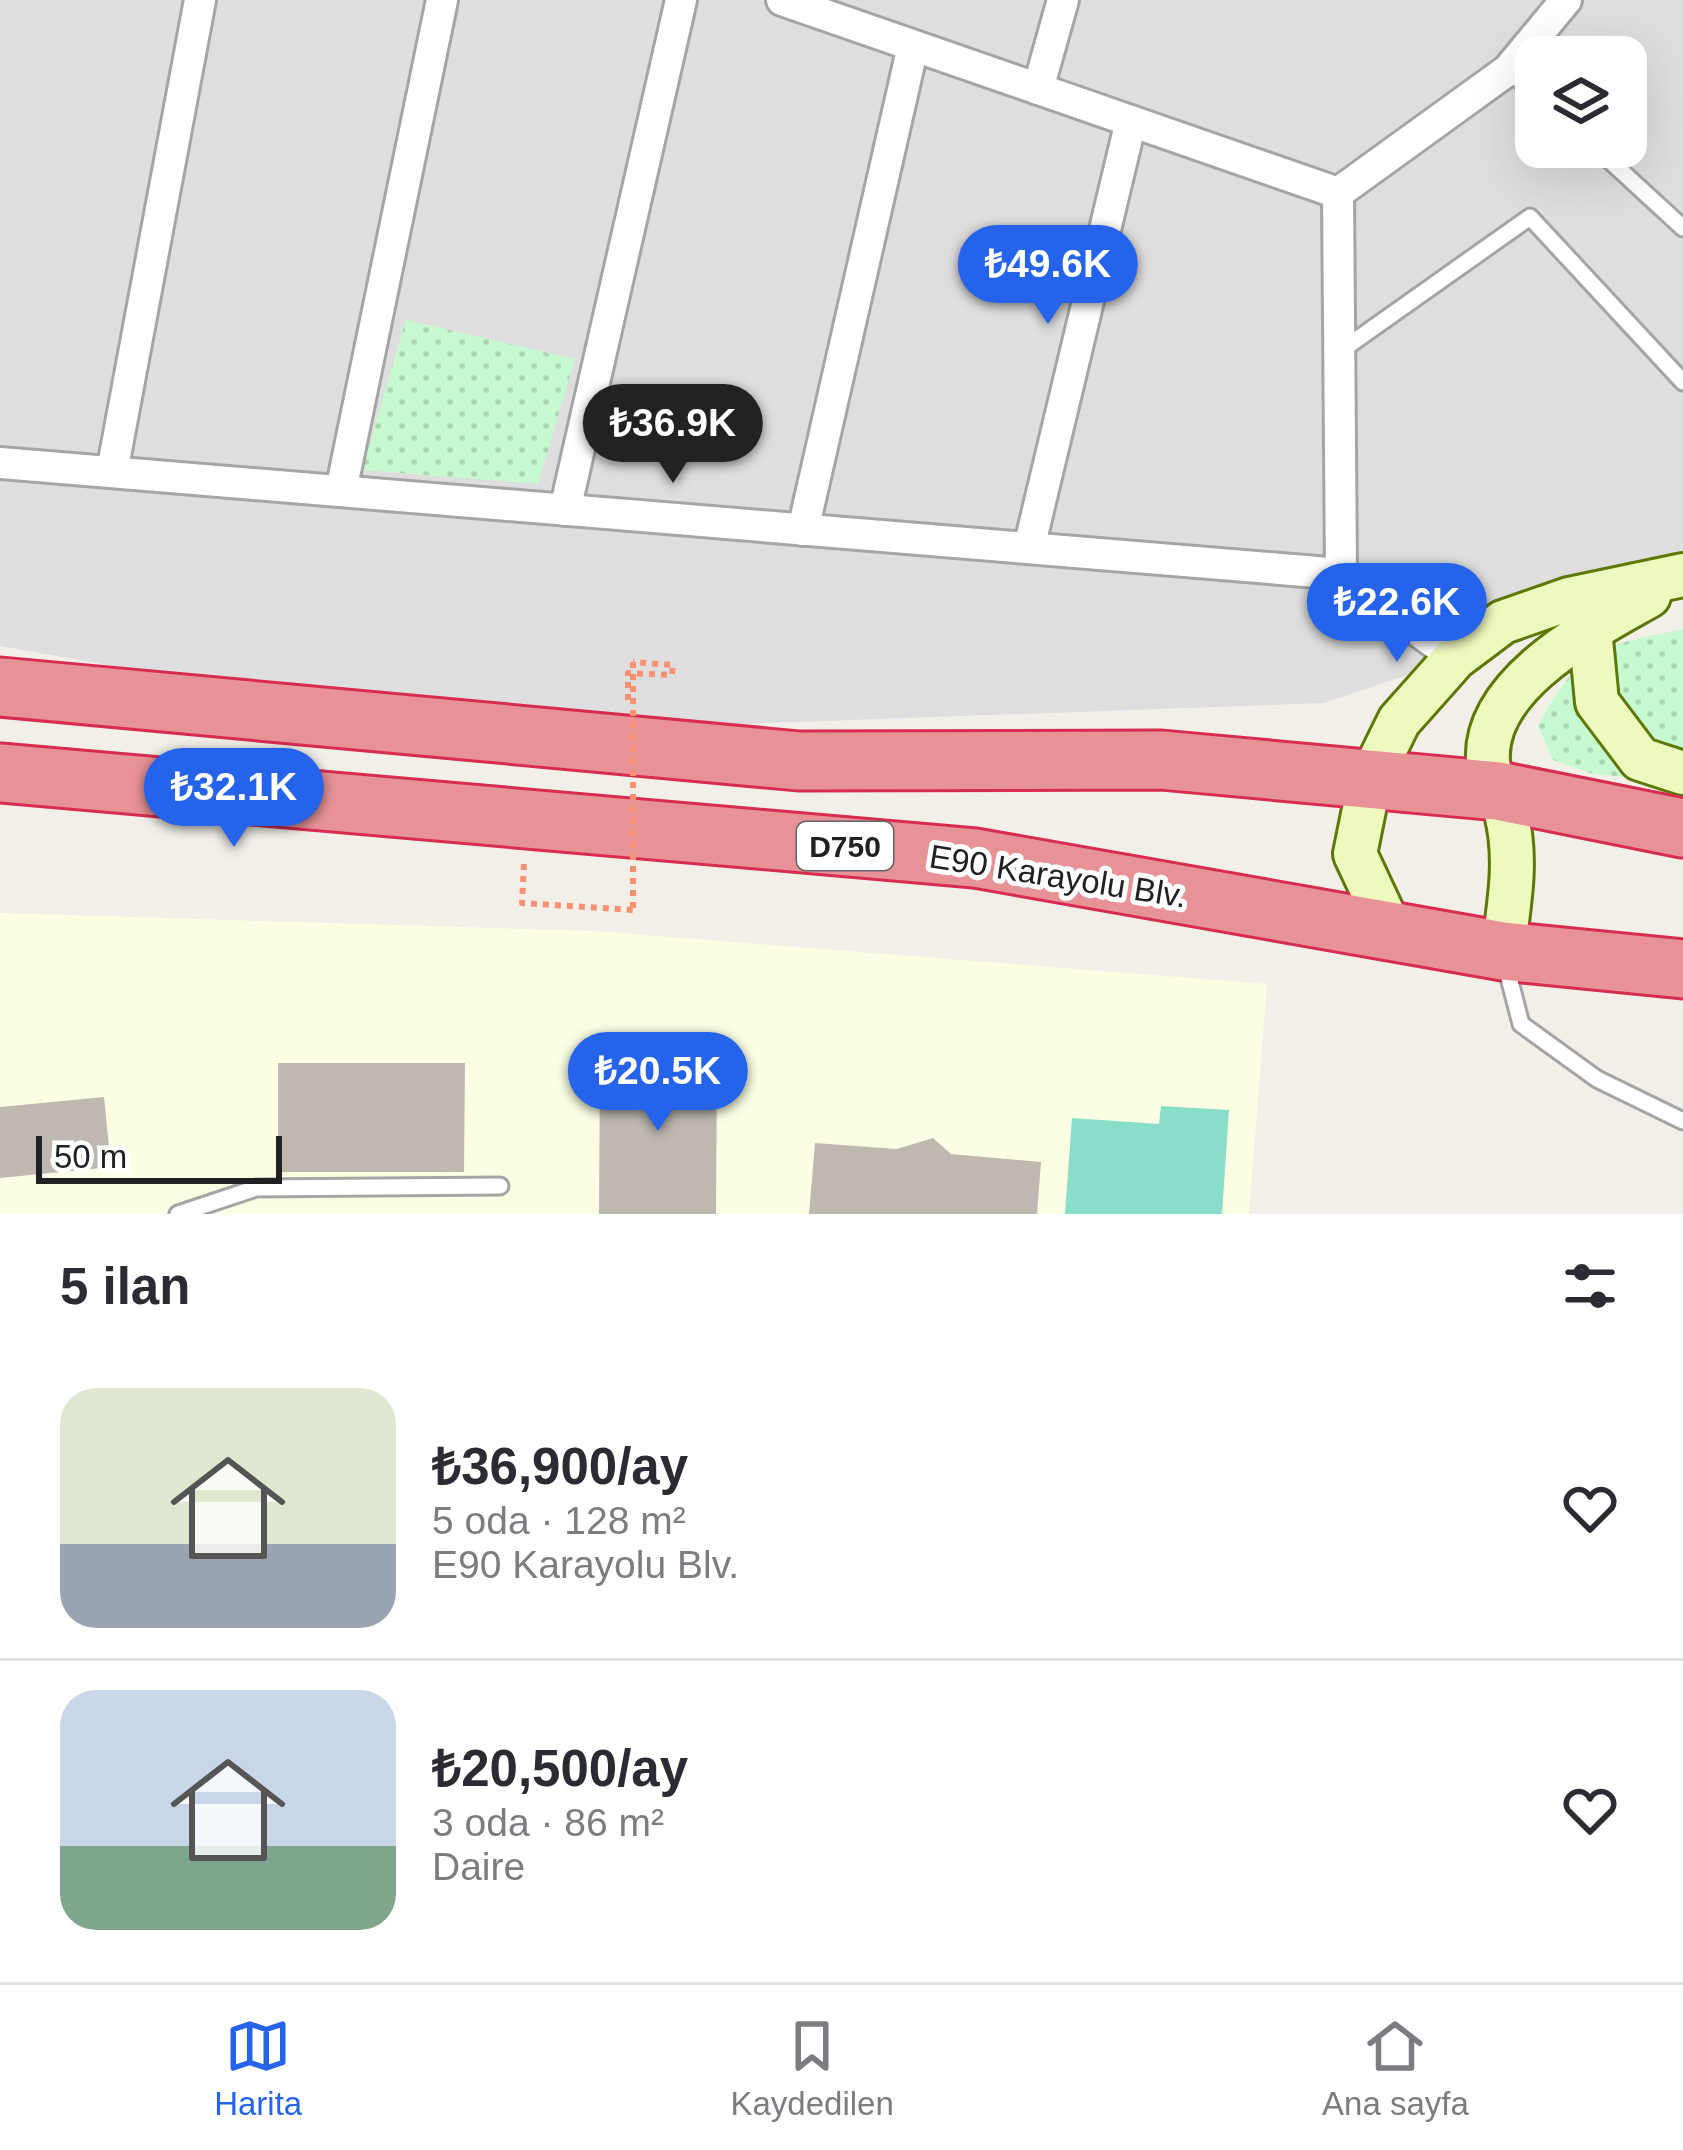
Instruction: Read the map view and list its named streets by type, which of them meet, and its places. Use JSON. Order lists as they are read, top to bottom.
{
  "streets": {
    "highway": ["D750", "E90 Karayolu Blv."]
  },
  "scale_bar": "50 m",
  "page": {
    "price": [
      "₺49.6K",
      "₺36.9K",
      "₺22.6K",
      "₺32.1K",
      "₺20.5K"
    ],
    "scale": "50 m",
    "heading": "5 ilan",
    "list": [
      {
        "name": "₺36,900/ay",
        "note": "5 oda · 128 m² · E90 Karayolu Blv."
      },
      {
        "name": "₺20,500/ay",
        "note": "3 oda · 86 m² · Daire"
      }
    ],
    "tabs": ["Harita", "Kaydedilen", "Ana sayfa"]
  }
}
